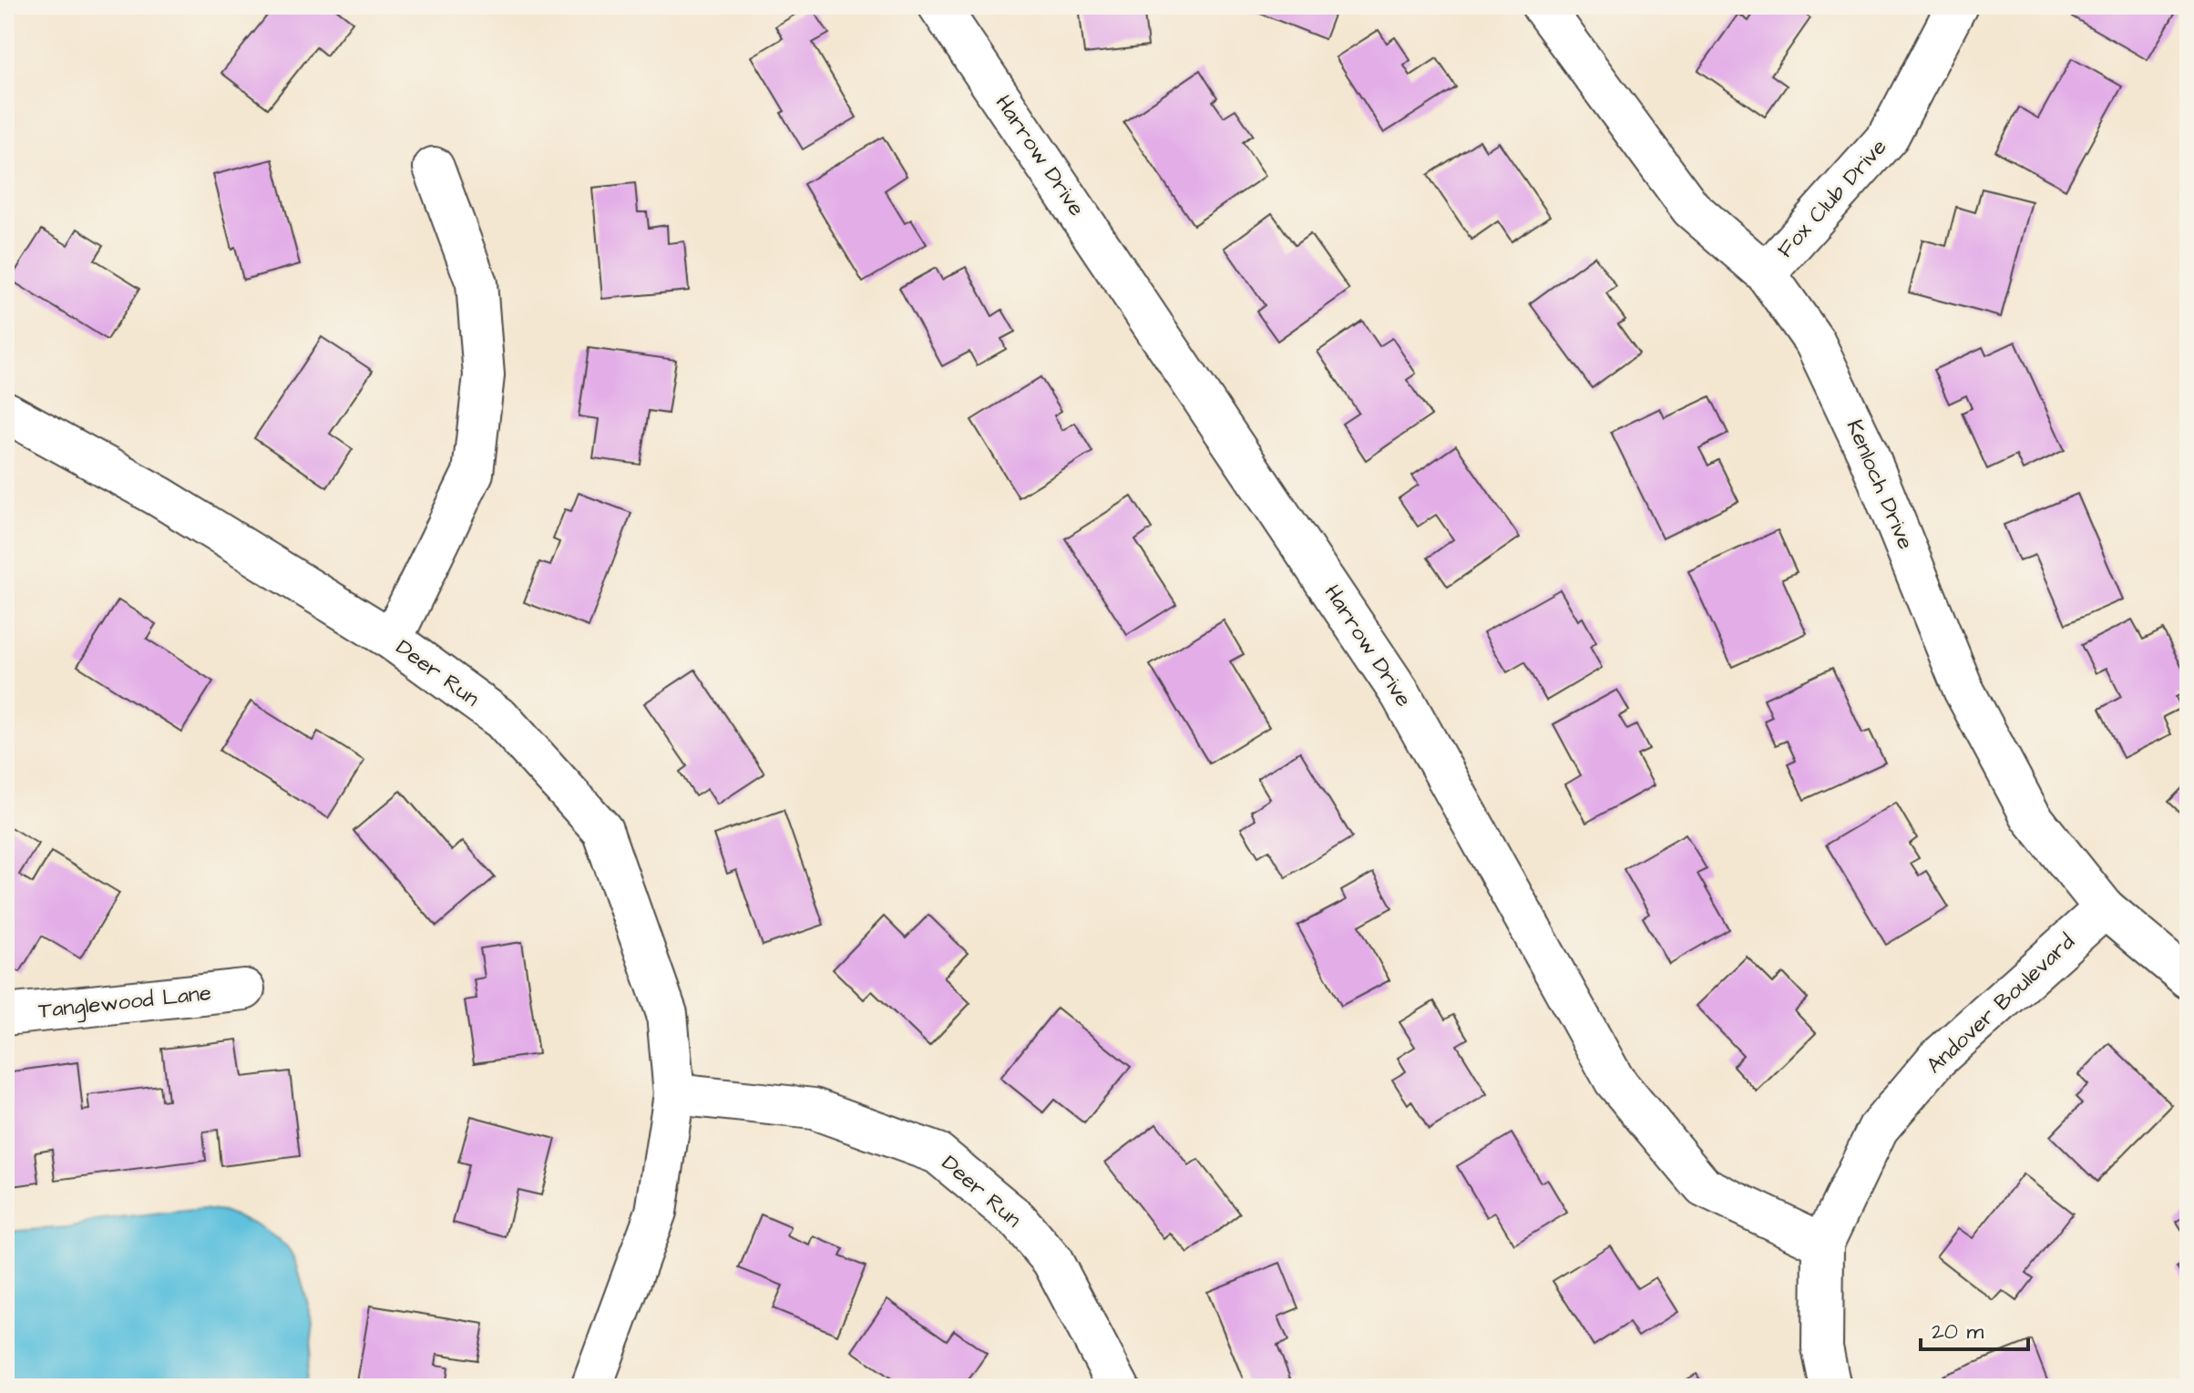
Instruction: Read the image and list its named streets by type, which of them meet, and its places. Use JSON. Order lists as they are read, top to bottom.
{
  "streets": {
    "street": [
      "Harrow Drive",
      "Fox Club Drive",
      "Kenloch Drive",
      "Deer Run",
      "Tanglewood Lane",
      "Andover Boulevard"
    ]
  },
  "crossings": [
    ["Harrow Drive", "Andover Boulevard"],
    ["Fox Club Drive", "Kenloch Drive"],
    ["Kenloch Drive", "Andover Boulevard"]
  ],
  "scale_bar": "20 m"
}
